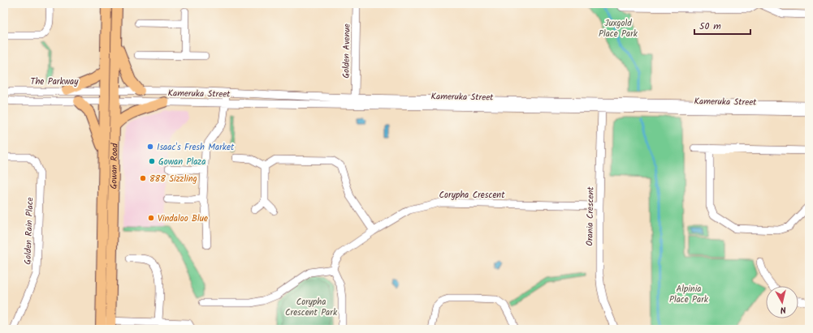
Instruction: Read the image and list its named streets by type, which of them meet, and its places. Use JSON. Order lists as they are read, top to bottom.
{
  "streets": {
    "main road": ["Gowan Road"],
    "street": [
      "Golden Avenue",
      "The Parkway",
      "Kameruka Street",
      "Corypha Crescent",
      "Orania Crescent",
      "Golden Rain Place"
    ]
  },
  "crossings": [
    ["Golden Avenue", "Kameruka Street"],
    ["The Parkway", "Gowan Road"],
    ["Kameruka Street", "Gowan Road"],
    ["Kameruka Street", "Orania Crescent"],
    ["Corypha Crescent", "Orania Crescent"]
  ],
  "parks": ["Juxgold Place Park", "Alpinia Place Park", "Corypha Crescent Park"],
  "places": [
    "Isaac's Fresh Market",
    "Gowan Plaza",
    "888 Sizzling",
    "Vindaloo Blue"
  ],
  "scale_bar": "50 m",
  "north": "bottom"
}
